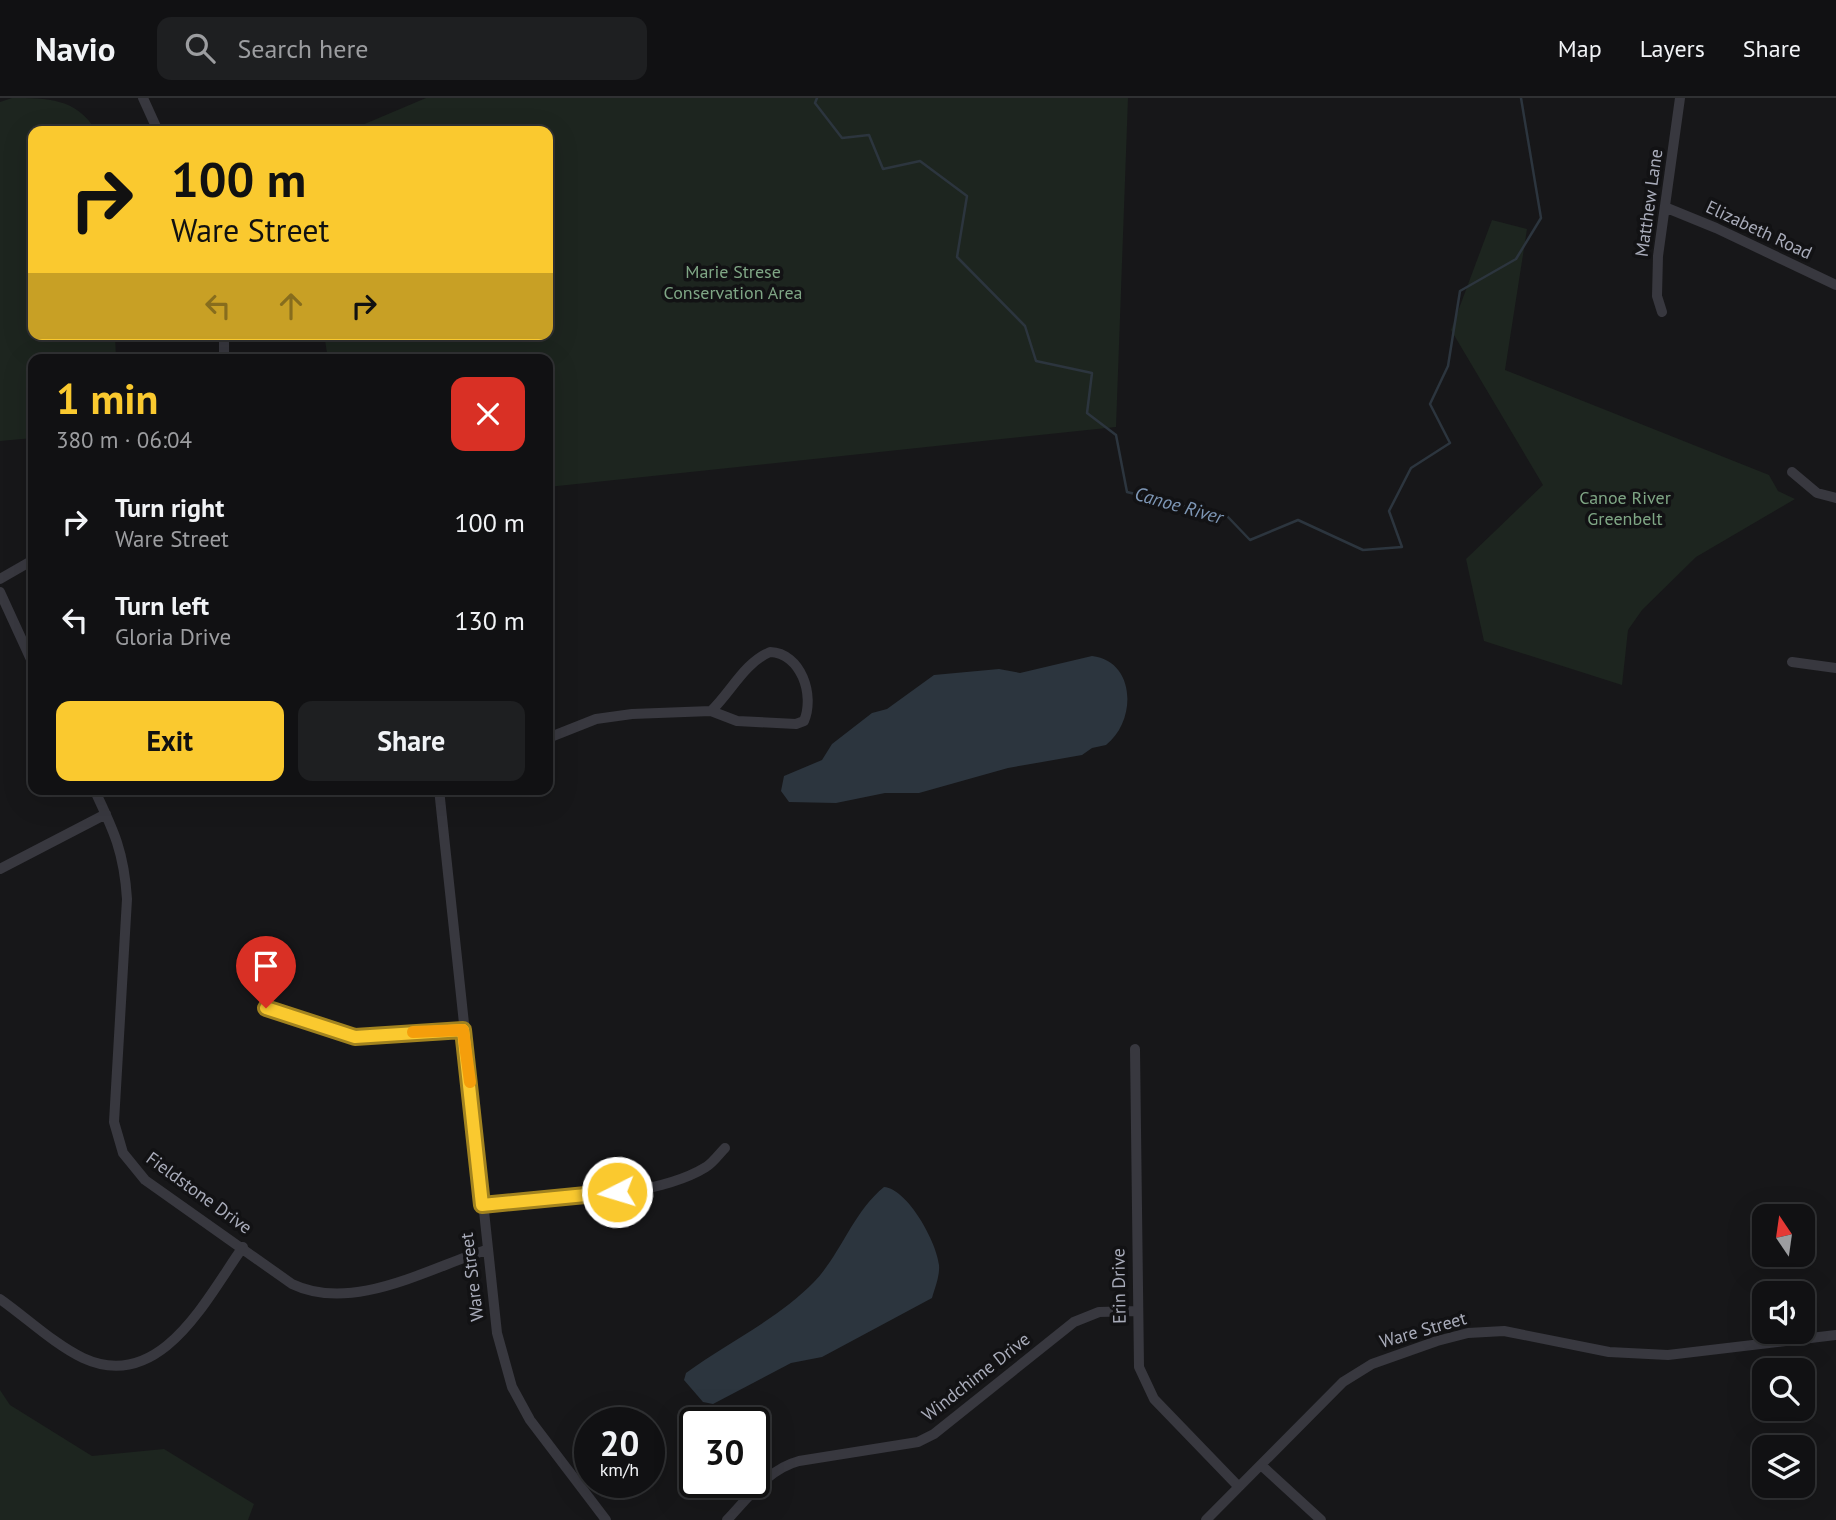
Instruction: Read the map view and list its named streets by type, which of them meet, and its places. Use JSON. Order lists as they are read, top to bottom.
{
  "streets": {
    "street": [
      "Matthew Lane",
      "Elizabeth Road",
      "Fieldstone Drive",
      "Ware Street",
      "Erin Drive",
      "Windchime Drive"
    ]
  },
  "crossings": [
    ["Matthew Lane", "Elizabeth Road"],
    ["Fieldstone Drive", "Ware Street"],
    ["Ware Street", "Erin Drive"],
    ["Erin Drive", "Windchime Drive"]
  ],
  "water": ["Canoe River"],
  "parks": ["Marie Strese Conservation Area", "Canoe River Greenbelt"],
  "north": "top",
  "page": {
    "header": "Navio",
    "search": "Search here",
    "nav": ["Map", "Layers", "Share"],
    "turn": ["100 m", "Ware Street"],
    "heading": ["1 min", "380 m · 06:04"],
    "list": [
      {
        "name": "Turn right",
        "note": "Ware Street",
        "value": "100 m"
      },
      {
        "name": "Turn left",
        "note": "Gloria Drive",
        "value": "130 m"
      }
    ],
    "buttons": ["Exit", "Share"],
    "speed": "20 km/h",
    "limit": "30"
  }
}
